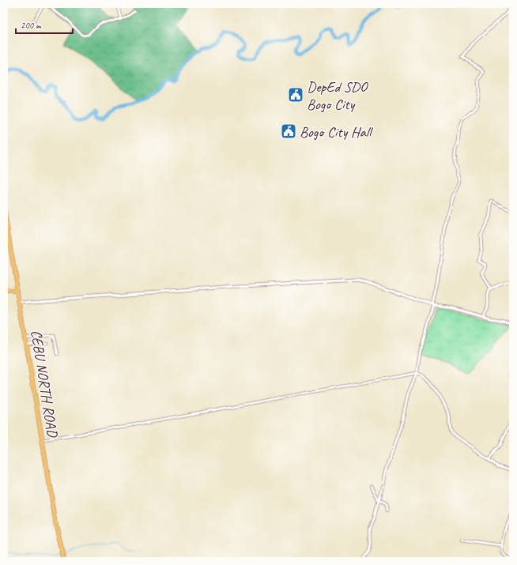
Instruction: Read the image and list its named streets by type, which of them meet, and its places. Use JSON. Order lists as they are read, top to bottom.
{
  "streets": {
    "highway": ["CEBU NORTH ROAD"]
  },
  "places": {
    "public building": ["DepEd SDO Bogo City", "Bogo City Hall"]
  },
  "scale_bar": "200 m"
}
